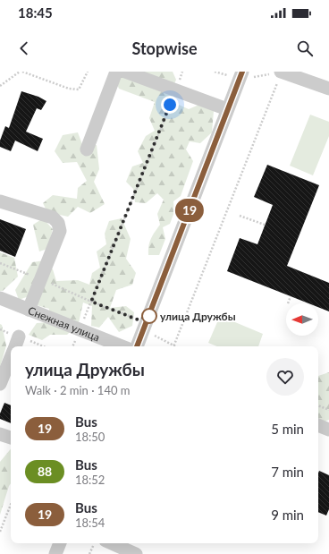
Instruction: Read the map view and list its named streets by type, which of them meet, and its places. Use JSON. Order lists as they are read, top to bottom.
{
  "streets": {
    "street": ["Снежная улица"]
  },
  "places": ["улица Дружбы"],
  "lines": ["bus line 19"],
  "north": "left",
  "page": {
    "status": "18:45",
    "header": "Stopwise",
    "on_map": "19",
    "heading": ["улица Дружбы", "Walk · 2 min · 140 m"],
    "list": [
      {
        "mark": "19",
        "name": "Bus",
        "note": "18:50",
        "value": "5 min"
      },
      {
        "mark": "88",
        "name": "Bus",
        "note": "18:52",
        "value": "7 min"
      },
      {
        "mark": "19",
        "name": "Bus",
        "note": "18:54",
        "value": "9 min"
      }
    ]
  }
}
